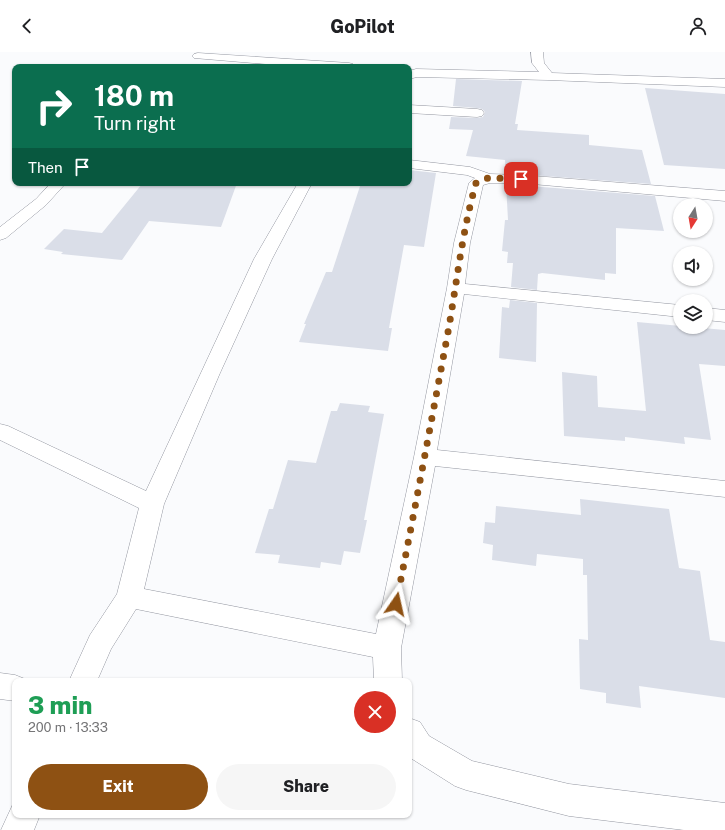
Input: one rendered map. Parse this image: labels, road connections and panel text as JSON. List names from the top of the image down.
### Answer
{
  "north": "bottom",
  "page": {
    "header": "GoPilot",
    "turn": ["180 m", "Turn right"],
    "then": "Then",
    "heading": ["3 min", "200 m · 13:33"],
    "buttons": ["Exit", "Share"]
  }
}
